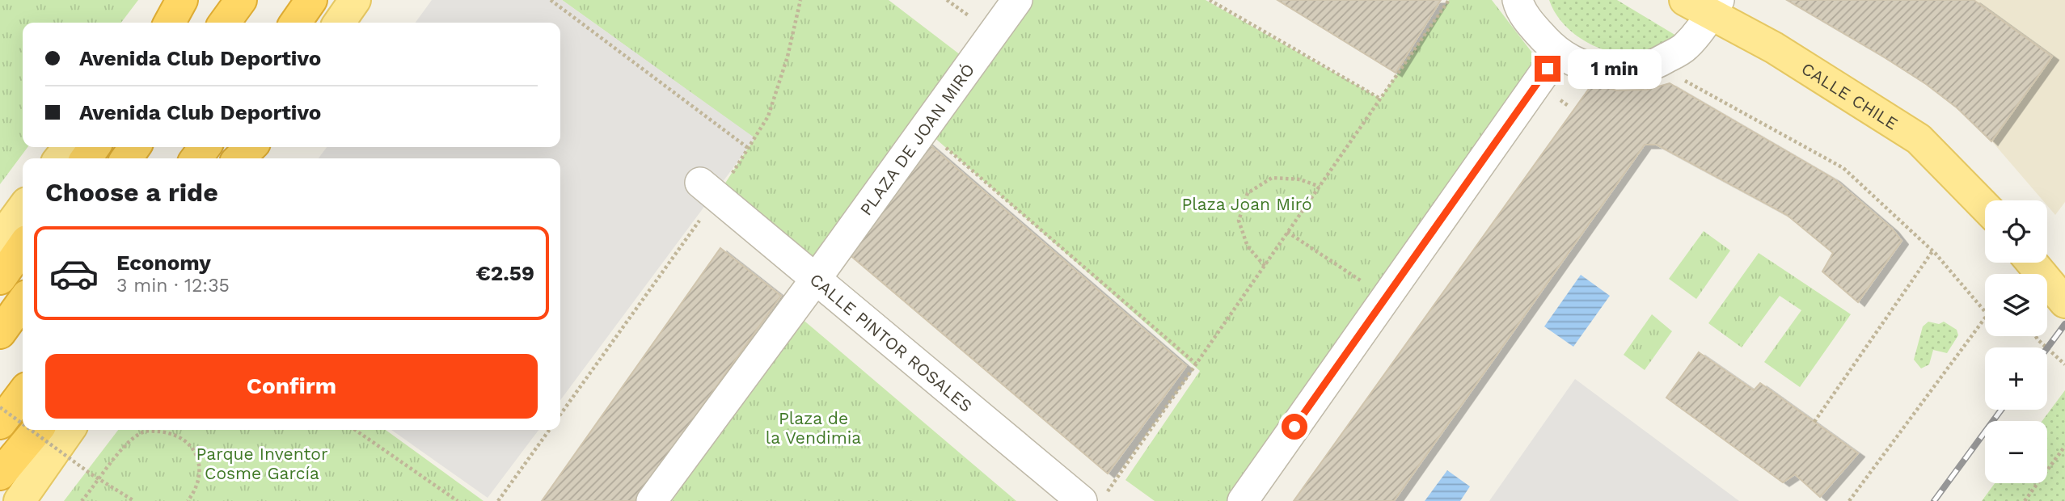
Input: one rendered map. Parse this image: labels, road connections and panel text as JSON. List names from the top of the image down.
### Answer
{
  "streets": {
    "main road": ["CALLE CHILE"],
    "street": ["PLAZA DE JOAN MIRÓ", "CALLE PINTOR ROSALES"]
  },
  "crossings": [
    ["PLAZA DE JOAN MIRÓ", "CALLE PINTOR ROSALES"]
  ],
  "parks": ["Plaza Joan Miró", "Plaza de la Vendimia", "Parque Inventor Cosme García"],
  "page": {
    "banner": ["Avenida Club Deportivo", "Avenida Club Deportivo"],
    "bubble": "1 min",
    "heading": "Choose a ride",
    "map_buttons": ["+", "−"],
    "list": [
      {
        "name": "Economy",
        "note": "3 min · 12:35",
        "value": "€2.59"
      }
    ],
    "buttons": "Confirm"
  }
}
